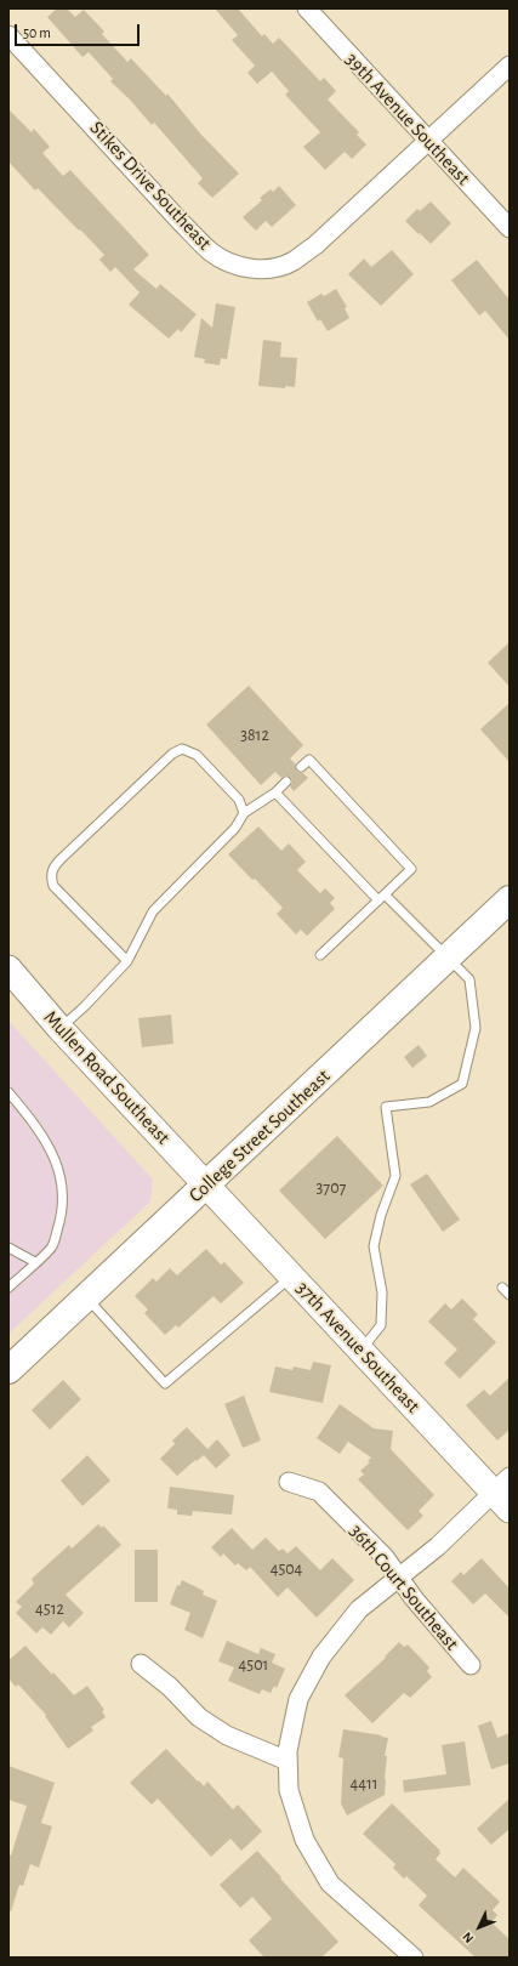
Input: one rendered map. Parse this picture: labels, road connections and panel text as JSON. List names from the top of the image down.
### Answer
{
  "streets": {
    "main road": ["College Street Southeast"],
    "street": [
      "39th Avenue Southeast",
      "Stikes Drive Southeast",
      "Mullen Road Southeast",
      "37th Avenue Southeast",
      "36th Court Southeast"
    ]
  },
  "crossings": [
    ["39th Avenue Southeast", "Stikes Drive Southeast"],
    ["Mullen Road Southeast", "College Street Southeast"],
    ["Mullen Road Southeast", "37th Avenue Southeast"],
    ["College Street Southeast", "37th Avenue Southeast"]
  ],
  "house_numbers": [
    "3812",
    "3707",
    "4504",
    "4512",
    "4501",
    "4411"
  ],
  "scale_bar": "50 m",
  "north": "bottom left"
}
